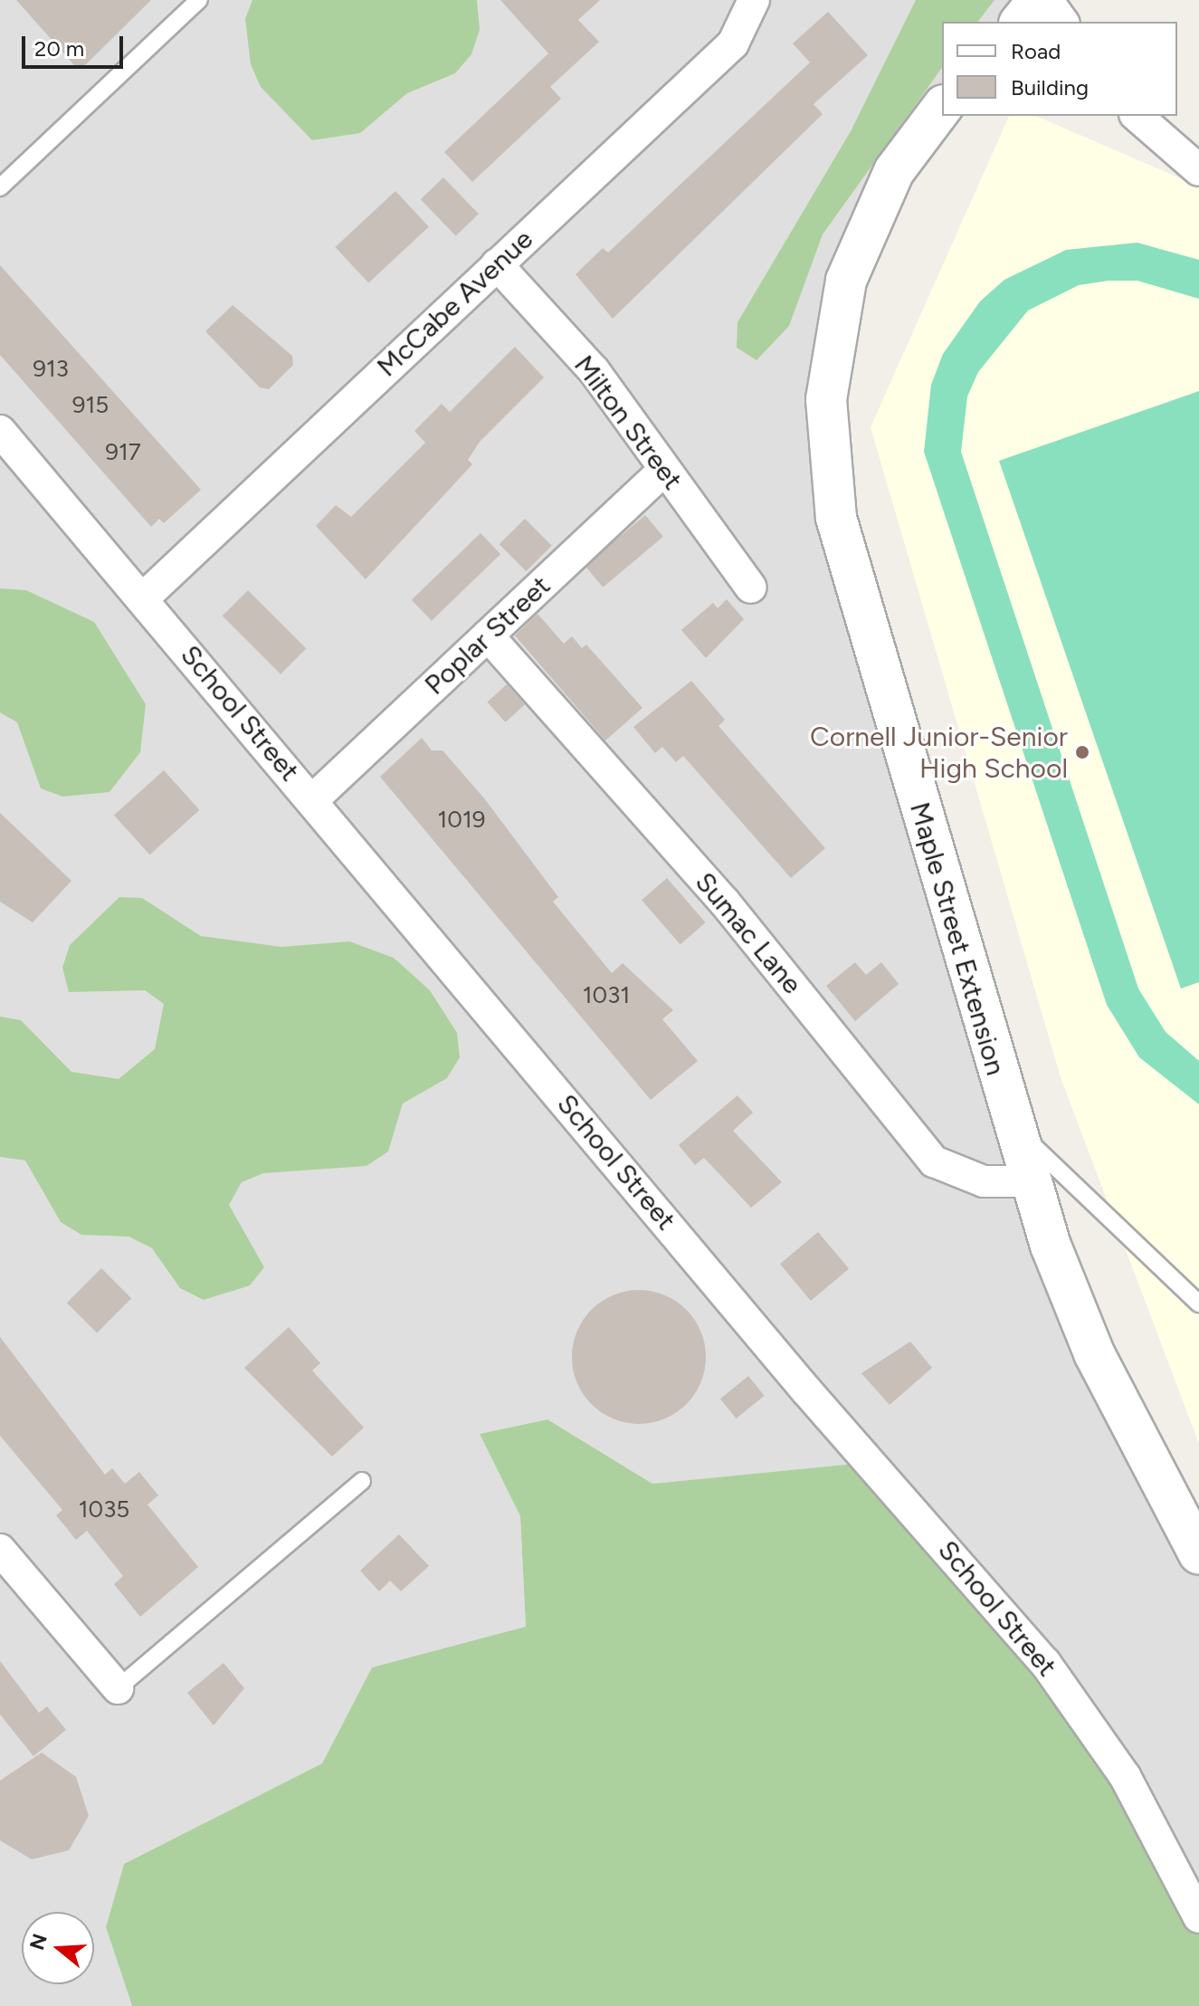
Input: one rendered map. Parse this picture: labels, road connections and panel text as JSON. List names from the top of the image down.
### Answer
{
  "streets": {
    "street": [
      "McCabe Avenue",
      "Milton Street",
      "Poplar Street",
      "School Street",
      "Sumac Lane",
      "Maple Street Extension"
    ]
  },
  "crossings": [
    ["McCabe Avenue", "Milton Street"],
    ["McCabe Avenue", "School Street"],
    ["Milton Street", "Poplar Street"],
    ["Poplar Street", "School Street"],
    ["Poplar Street", "Sumac Lane"],
    ["Sumac Lane", "Maple Street Extension"]
  ],
  "places": ["Cornell Junior-Senior High School"],
  "house_numbers": [
    "913",
    "915",
    "917",
    "1019",
    "1031",
    "1035"
  ],
  "legend": ["Road", "Building"],
  "scale_bar": "20 m",
  "north": "left"
}
